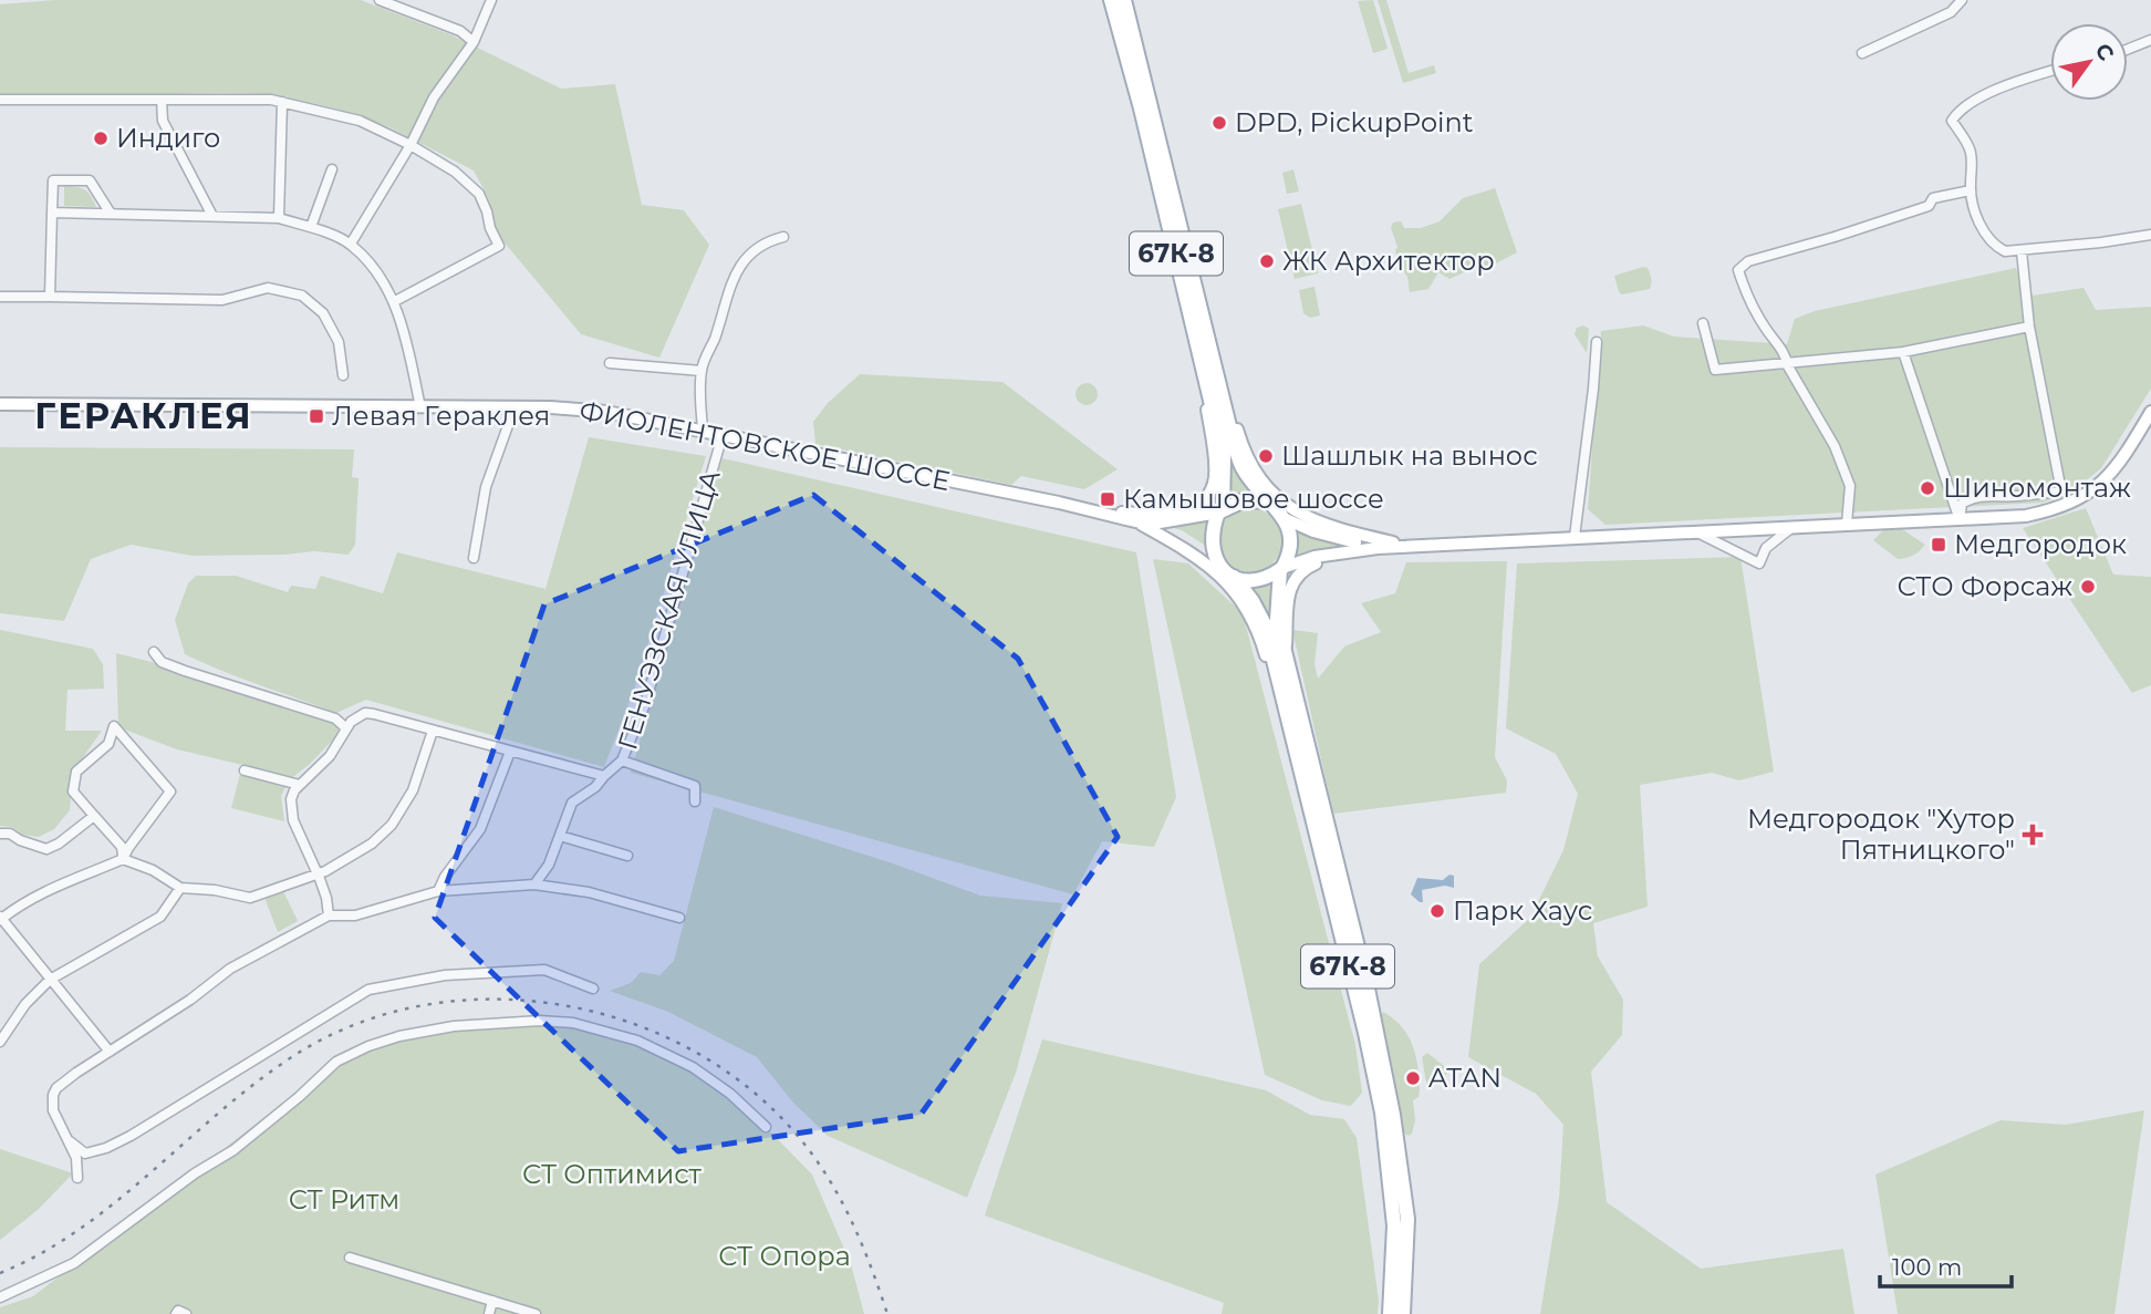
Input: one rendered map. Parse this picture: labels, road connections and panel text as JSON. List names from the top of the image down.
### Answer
{
  "streets": {
    "main road": ["67К-8", "ФИОЛЕНТОВСКОЕ ШОССЕ"],
    "street": ["ГЕНУЭЗСКАЯ УЛИЦА"]
  },
  "crossings": [
    ["67К-8", "ФИОЛЕНТОВСКОЕ ШОССЕ"],
    ["ФИОЛЕНТОВСКОЕ ШОССЕ", "ГЕНУЭЗСКАЯ УЛИЦА"]
  ],
  "districts": ["ГЕРАКЛЕЯ"],
  "parks": ["СТ Оптимист", "СТ Ритм", "СТ Опора"],
  "places": {
    "other": [
      "DPD, PickupPoint",
      "Индиго",
      "ЖК Архитектор",
      "Шашлык на вынос",
      "Шиномонтаж",
      "СТО Форсаж",
      "Парк Хаус",
      "ATAN"
    ],
    "transit": ["Левая Гераклея", "Камышовое шоссе", "Медгородок"],
    "health": ["Медгородок \"Хутор Пятницкого\""]
  },
  "scale_bar": "100 m",
  "north": "top right"
}
